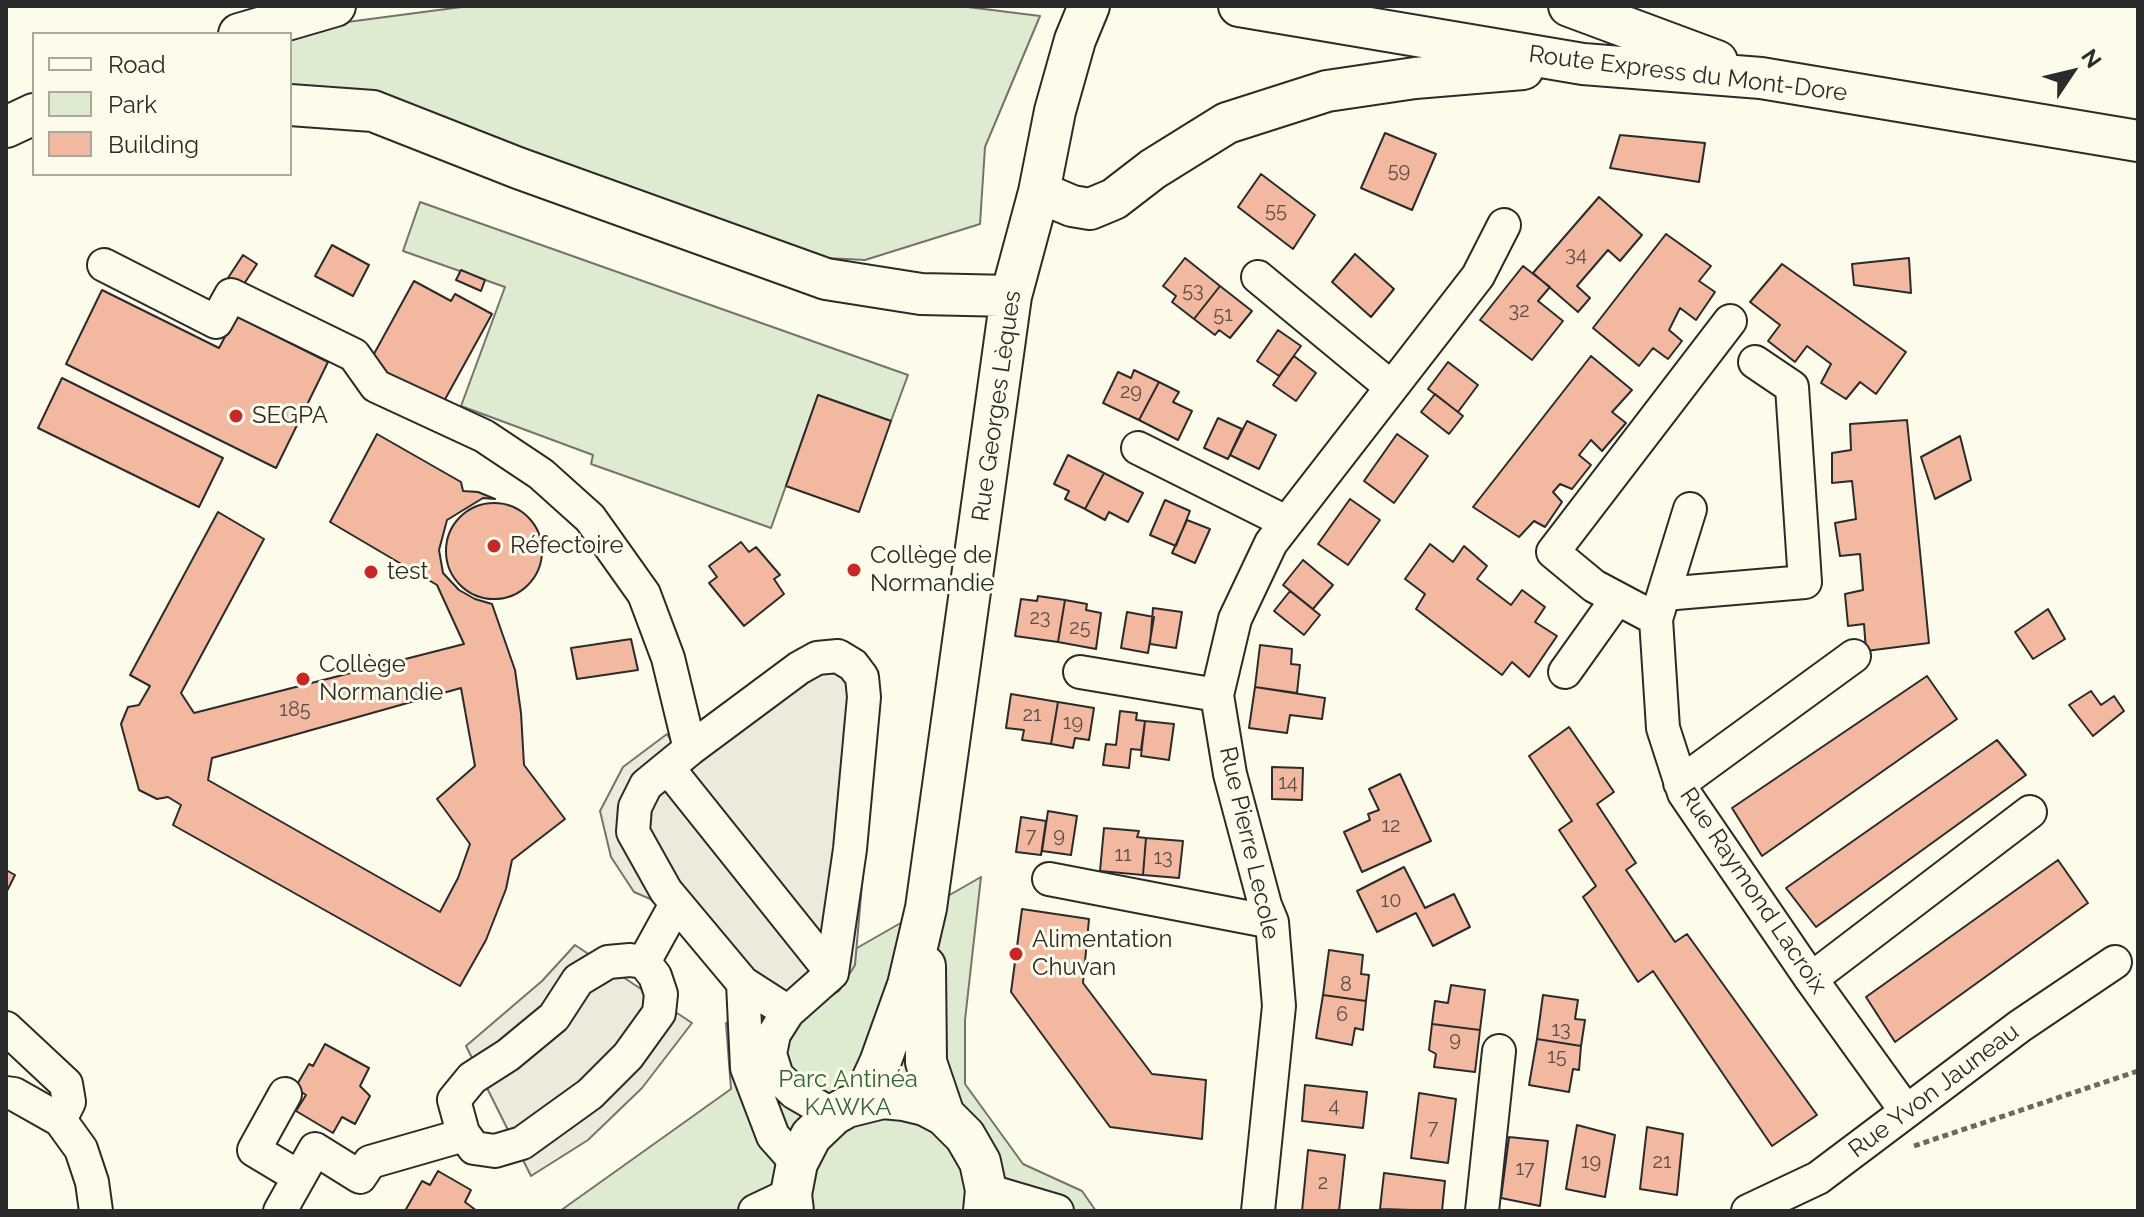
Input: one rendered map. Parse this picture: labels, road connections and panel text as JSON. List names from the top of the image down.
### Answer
{
  "streets": {
    "main road": ["Route Express du Mont-Dore", "Rue Georges Lèques"],
    "street": ["Rue Pierre Lecole", "Rue Raymond Lacroix", "Rue Yvon Jauneau"]
  },
  "crossings": [
    ["Rue Raymond Lacroix", "Rue Yvon Jauneau"]
  ],
  "parks": ["Parc Antinéa KAWKA"],
  "places": [
    "SEGPA",
    "Réfectoire",
    "Collège de Normandie",
    "test",
    "Collège Normandie",
    "Alimentation Chuvan"
  ],
  "house_numbers": [
    "59",
    "55",
    "34",
    "53",
    "32",
    "51",
    "29",
    "23",
    "25",
    "185",
    "21",
    "19",
    "14",
    "12",
    "7",
    "9",
    "11",
    "13",
    "10",
    "8",
    "6",
    "13",
    "9",
    "15",
    "4",
    "7",
    "19",
    "21",
    "17",
    "2"
  ],
  "legend": ["Road", "Park", "Building"],
  "north": "top right"
}
